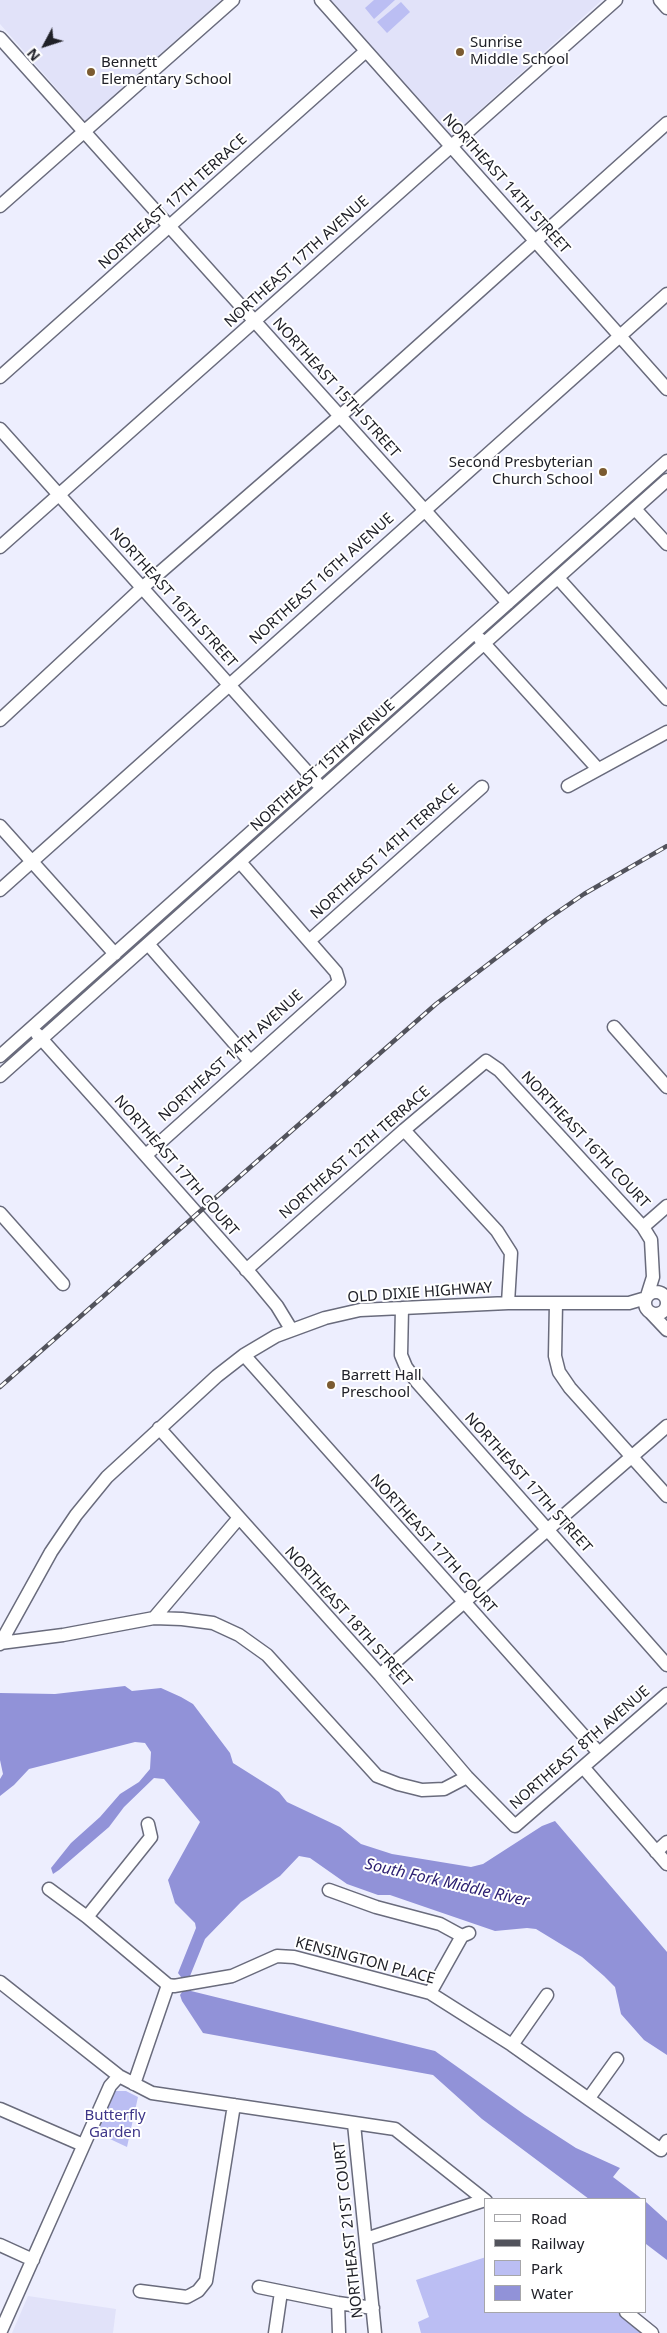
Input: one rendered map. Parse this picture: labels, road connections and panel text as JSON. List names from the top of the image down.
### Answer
{
  "streets": {
    "street": [
      "NORTHEAST 14TH STREET",
      "NORTHEAST 17TH TERRACE",
      "NORTHEAST 17TH AVENUE",
      "NORTHEAST 15TH STREET",
      "NORTHEAST 16TH AVENUE",
      "NORTHEAST 16TH STREET",
      "NORTHEAST 15TH AVENUE",
      "NORTHEAST 14TH TERRACE",
      "NORTHEAST 14TH AVENUE",
      "NORTHEAST 16TH COURT",
      "NORTHEAST 12TH TERRACE",
      "NORTHEAST 17TH COURT",
      "OLD DIXIE HIGHWAY",
      "NORTHEAST 17TH STREET",
      "NORTHEAST 18TH STREET",
      "NORTHEAST 8TH AVENUE",
      "KENSINGTON PLACE",
      "NORTHEAST 21ST COURT"
    ]
  },
  "crossings": [
    ["NORTHEAST 14TH STREET", "NORTHEAST 17TH TERRACE"],
    ["NORTHEAST 14TH STREET", "NORTHEAST 17TH AVENUE"],
    ["NORTHEAST 14TH STREET", "NORTHEAST 16TH AVENUE"],
    ["NORTHEAST 17TH TERRACE", "NORTHEAST 15TH STREET"],
    ["NORTHEAST 17TH AVENUE", "NORTHEAST 15TH STREET"],
    ["NORTHEAST 17TH AVENUE", "NORTHEAST 16TH STREET"],
    ["NORTHEAST 15TH STREET", "NORTHEAST 16TH AVENUE"],
    ["NORTHEAST 15TH STREET", "NORTHEAST 15TH AVENUE"],
    ["NORTHEAST 16TH AVENUE", "NORTHEAST 16TH STREET"],
    ["NORTHEAST 16TH STREET", "NORTHEAST 15TH AVENUE"],
    ["NORTHEAST 15TH AVENUE", "NORTHEAST 17TH COURT"],
    ["NORTHEAST 14TH TERRACE", "NORTHEAST 14TH AVENUE"],
    ["NORTHEAST 14TH AVENUE", "NORTHEAST 17TH COURT"],
    ["NORTHEAST 16TH COURT", "NORTHEAST 12TH TERRACE"],
    ["NORTHEAST 16TH COURT", "OLD DIXIE HIGHWAY"],
    ["NORTHEAST 12TH TERRACE", "NORTHEAST 17TH COURT"],
    ["NORTHEAST 17TH COURT", "OLD DIXIE HIGHWAY"],
    ["NORTHEAST 17TH COURT", "NORTHEAST 8TH AVENUE"],
    ["OLD DIXIE HIGHWAY", "NORTHEAST 17TH STREET"],
    ["OLD DIXIE HIGHWAY", "NORTHEAST 18TH STREET"],
    ["NORTHEAST 18TH STREET", "NORTHEAST 8TH AVENUE"]
  ],
  "water": ["South Fork Middle River"],
  "parks": ["Butterfly Garden"],
  "places": [
    "Sunrise Middle School",
    "Bennett Elementary School",
    "Second Presbyterian Church School",
    "Barrett Hall Preschool"
  ],
  "legend": [
    "Road",
    "Railway",
    "Park",
    "Water"
  ],
  "north": "bottom left"
}
